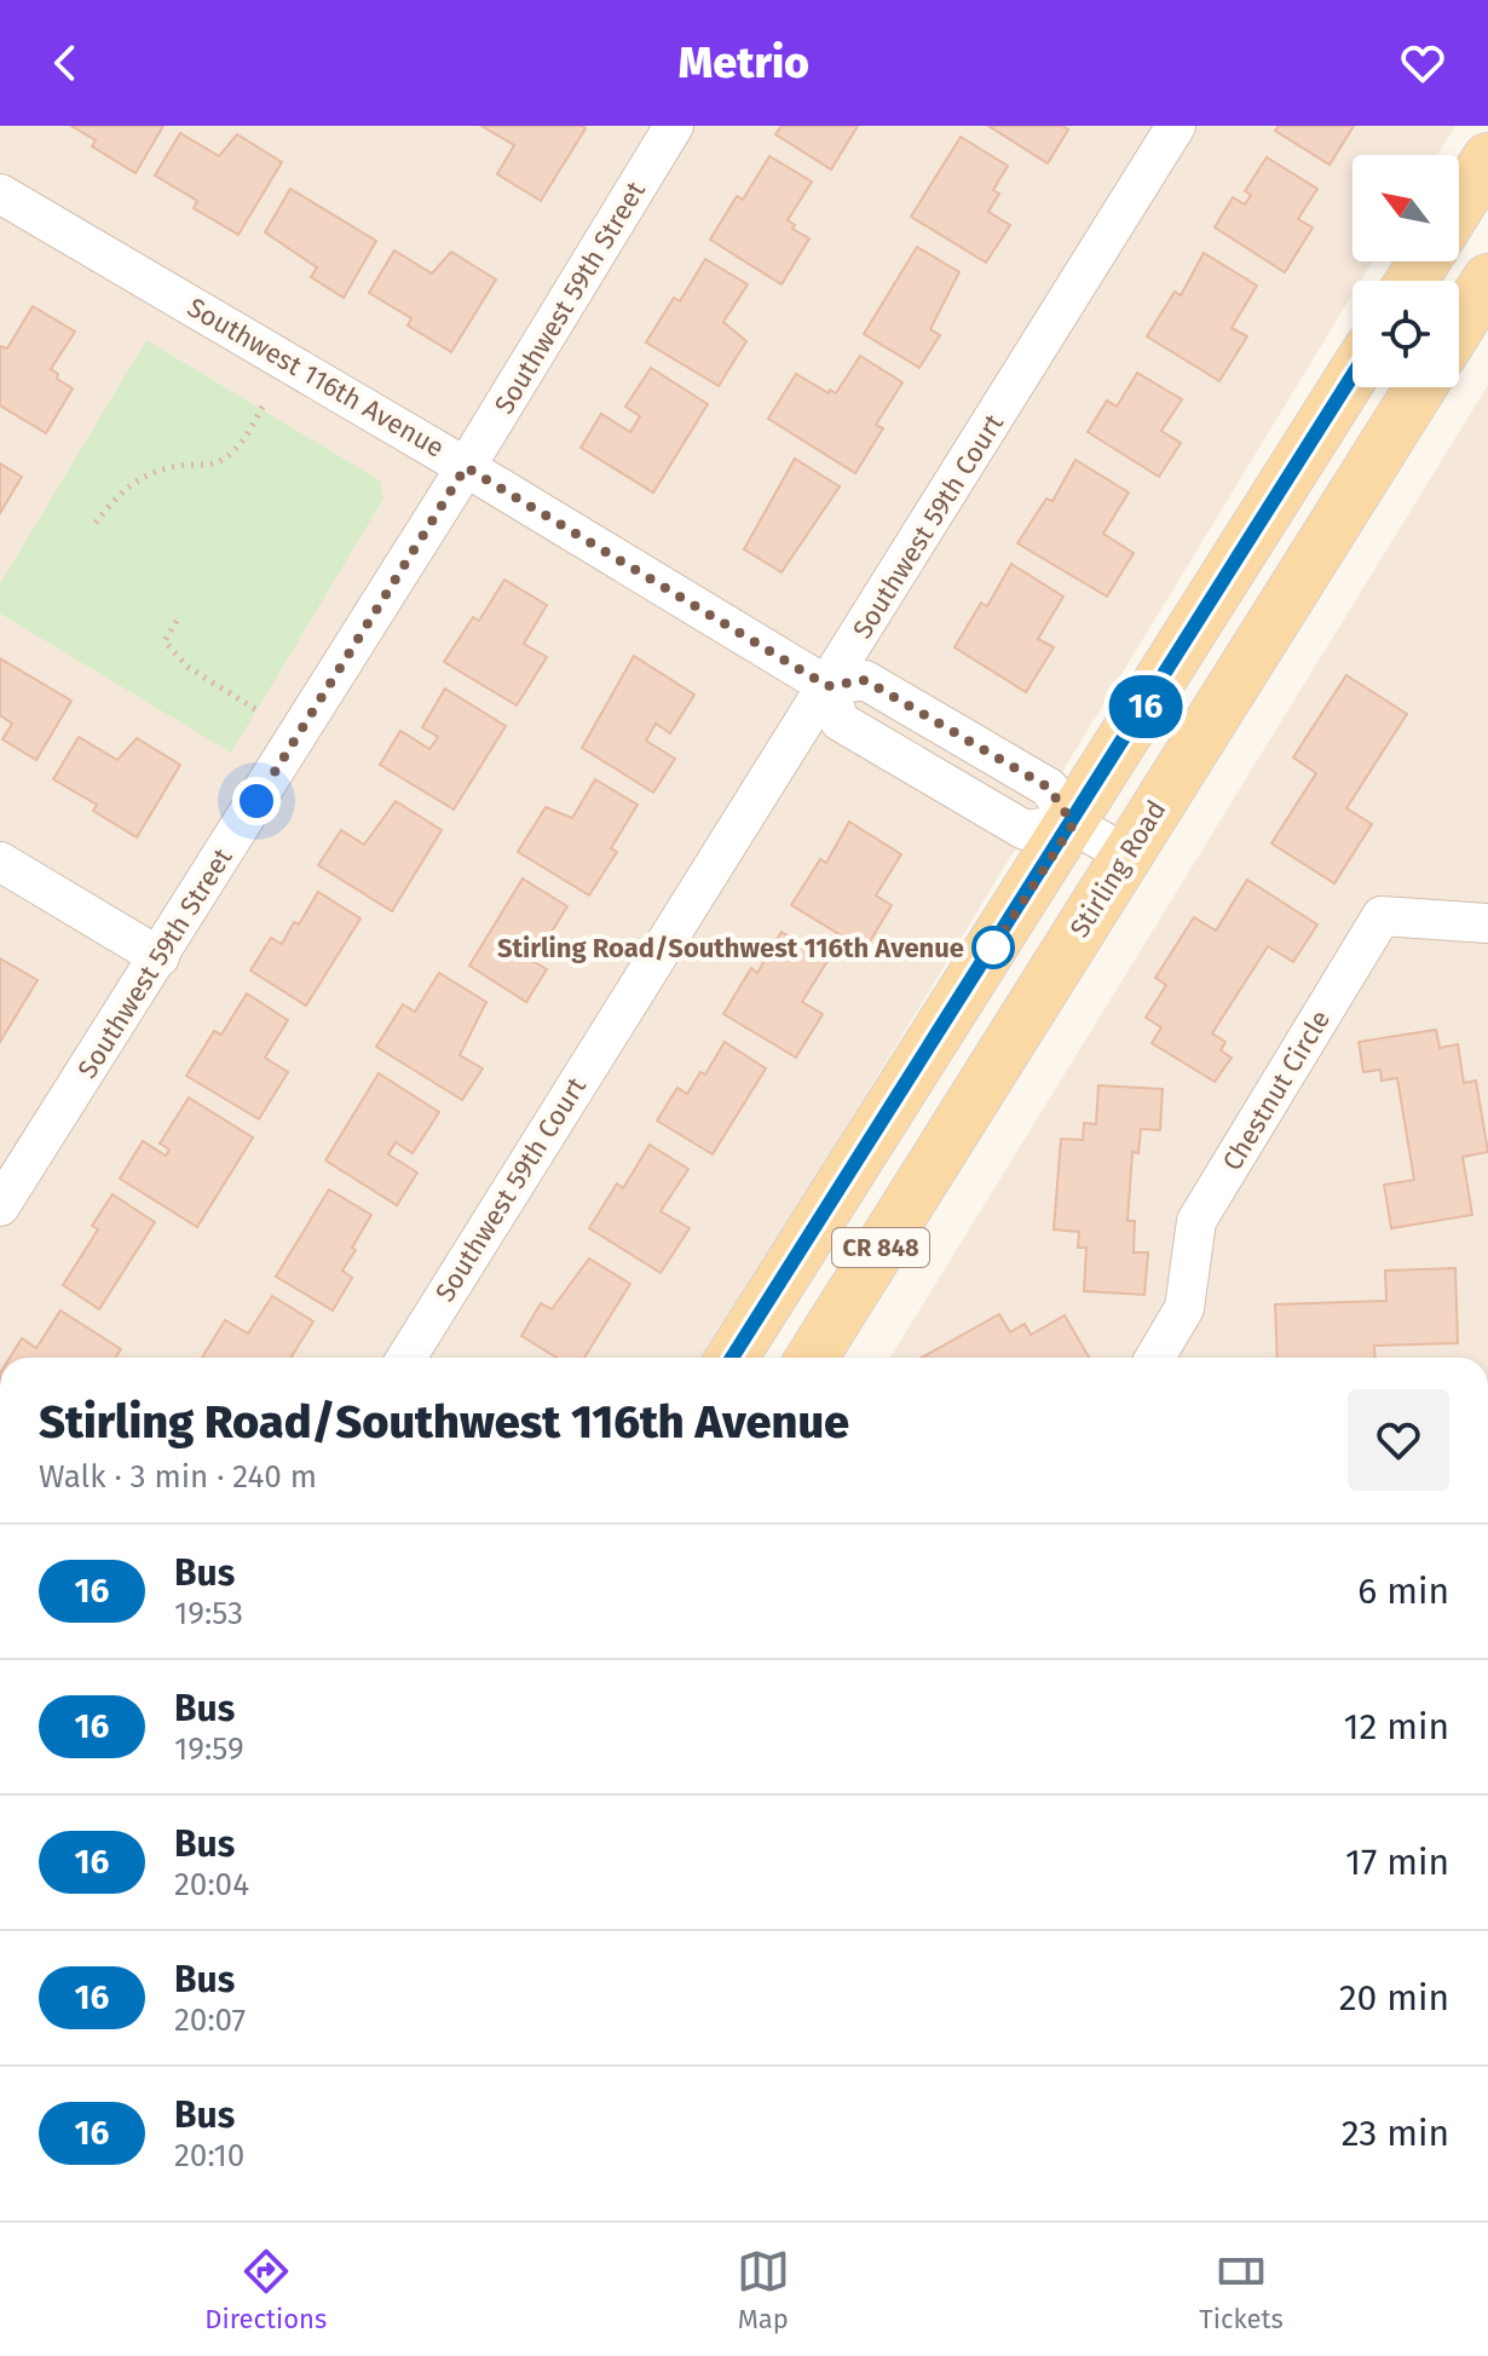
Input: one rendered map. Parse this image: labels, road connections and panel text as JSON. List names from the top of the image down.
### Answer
{
  "streets": {
    "main road": ["Stirling Road", "CR 848"],
    "street": [
      "Southwest 59th Street",
      "Southwest 116th Avenue",
      "Southwest 59th Court",
      "Chestnut Circle"
    ]
  },
  "crossings": [
    ["Southwest 59th Street", "Southwest 116th Avenue"],
    ["Southwest 116th Avenue", "Southwest 59th Court"]
  ],
  "places": ["Stirling Road/Southwest 116th Avenue"],
  "lines": ["bus line 16"],
  "north": "top left",
  "page": {
    "header": "Metrio",
    "on_map": "16",
    "heading": ["Stirling Road/Southwest 116th Avenue", "Walk · 3 min · 240 m"],
    "list": [
      {
        "mark": "16",
        "name": "Bus",
        "note": "19:53",
        "value": "6 min"
      },
      {
        "mark": "16",
        "name": "Bus",
        "note": "19:59",
        "value": "12 min"
      },
      {
        "mark": "16",
        "name": "Bus",
        "note": "20:04",
        "value": "17 min"
      },
      {
        "mark": "16",
        "name": "Bus",
        "note": "20:07",
        "value": "20 min"
      },
      {
        "mark": "16",
        "name": "Bus",
        "note": "20:10",
        "value": "23 min"
      }
    ],
    "tabs": ["Directions", "Map", "Tickets"]
  }
}
